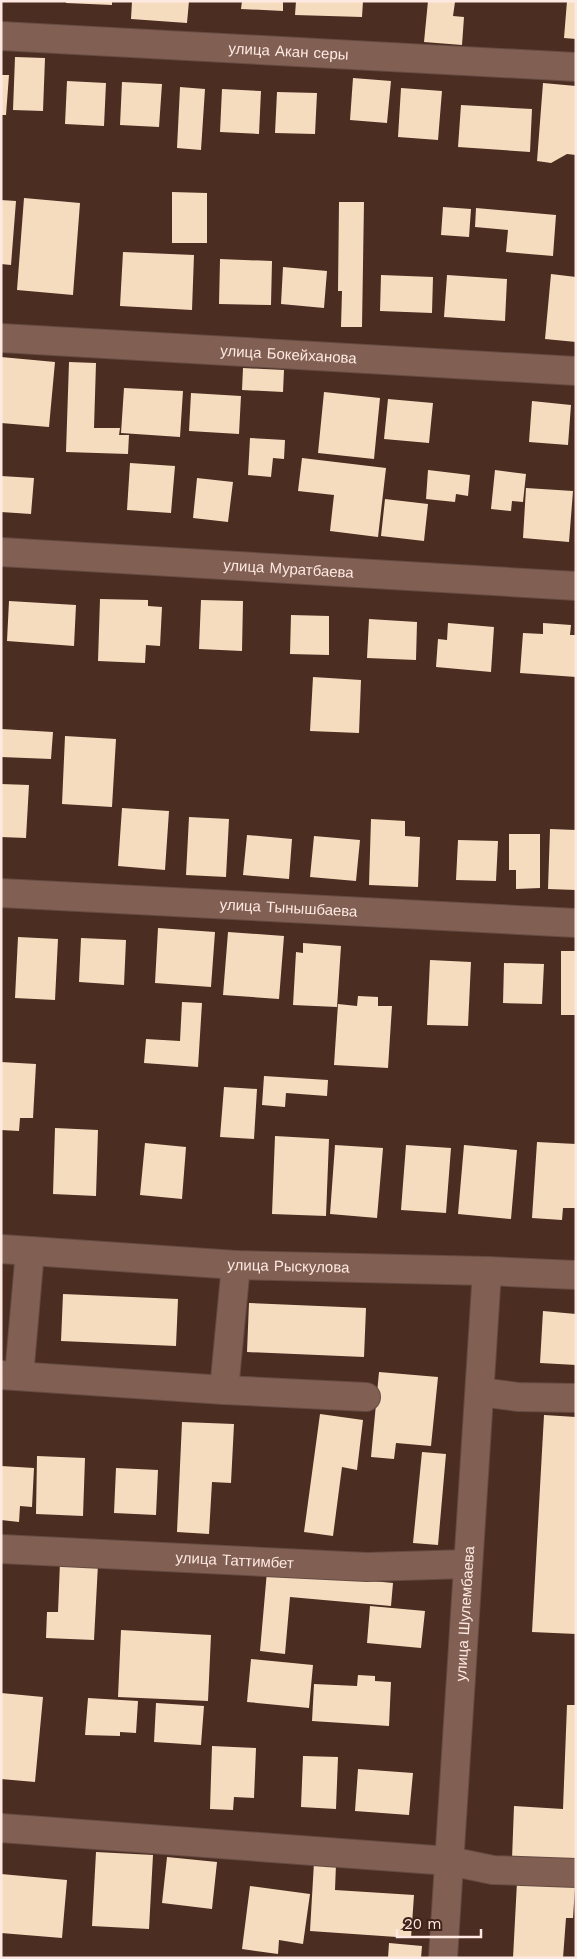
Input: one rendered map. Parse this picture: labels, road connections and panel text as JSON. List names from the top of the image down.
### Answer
{
  "streets": {
    "street": [
      "улица Акан серы",
      "улица Бокейханова",
      "улица Муратбаева",
      "улица Тынышбаева",
      "улица Рыскулова",
      "улица Таттимбет",
      "улица Шулембаева"
    ]
  },
  "crossings": [
    ["улица Рыскулова", "улица Шулембаева"],
    ["улица Таттимбет", "улица Шулембаева"]
  ],
  "scale_bar": "20 m"
}
